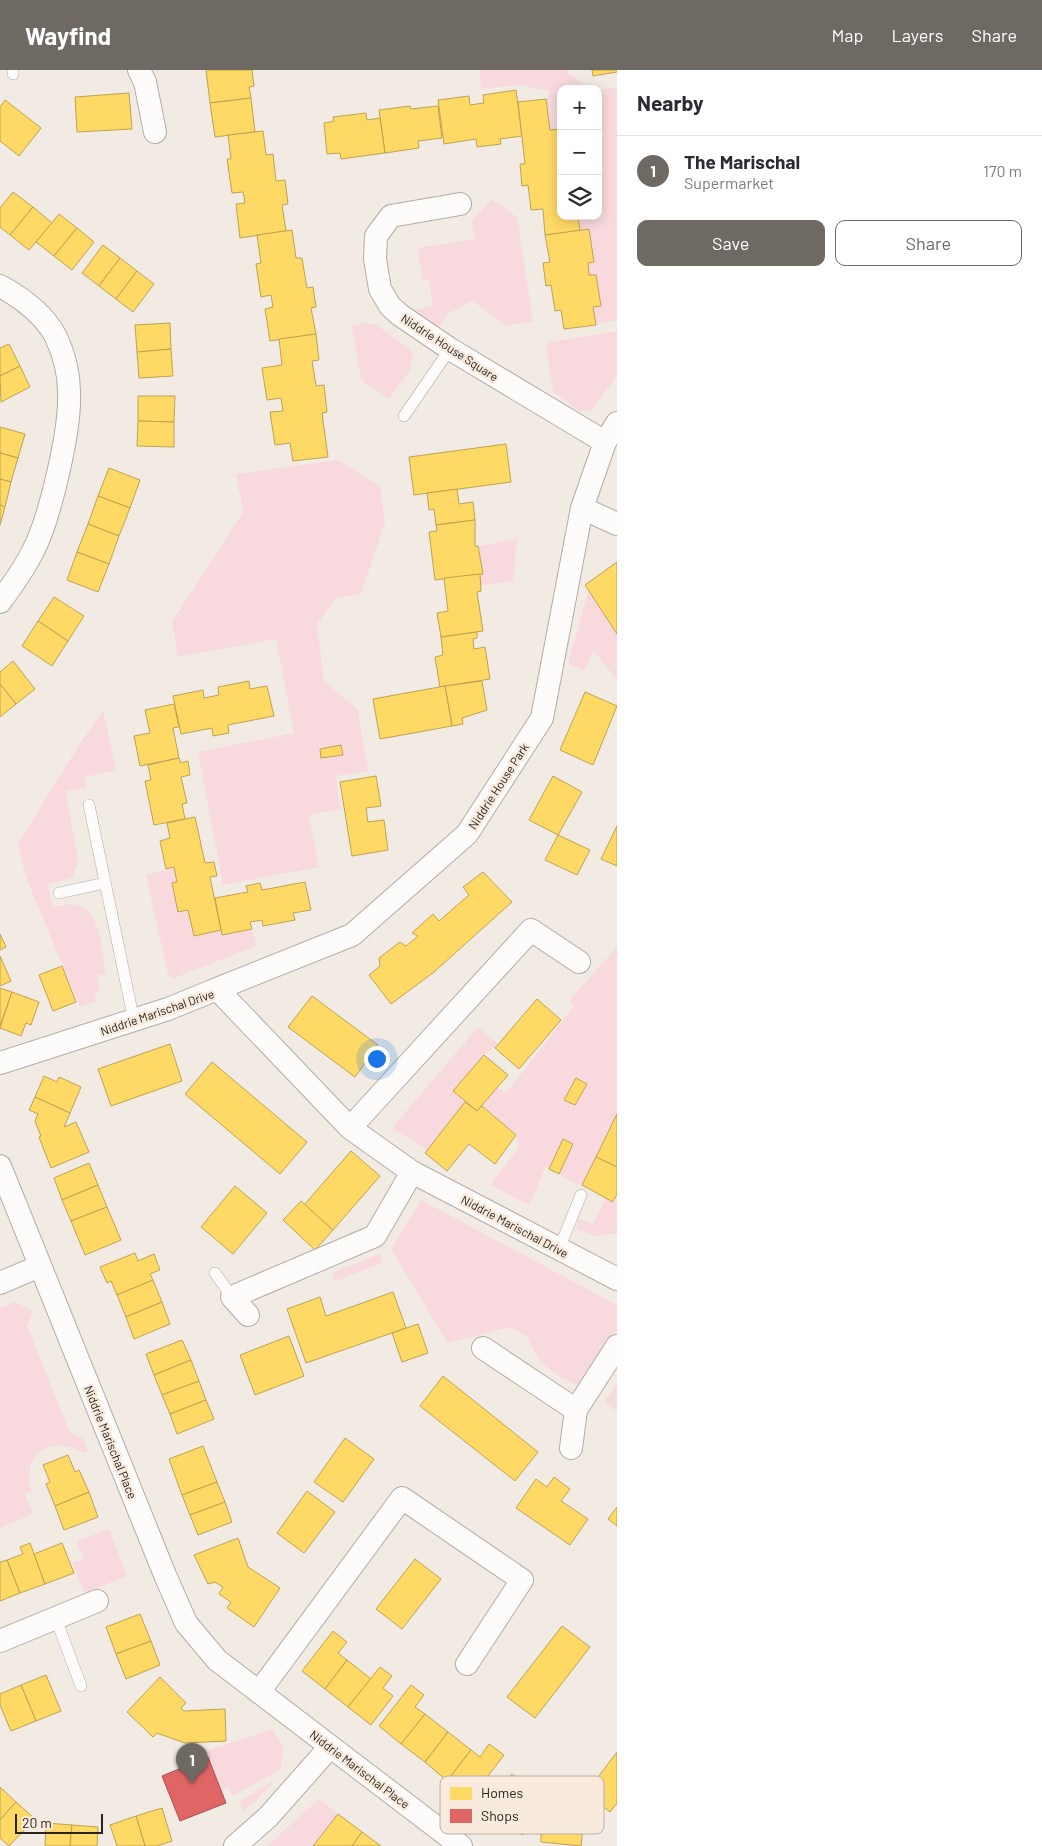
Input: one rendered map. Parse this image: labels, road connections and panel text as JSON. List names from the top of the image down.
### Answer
{
  "streets": {
    "street": [
      "Niddrie House Square",
      "Niddrie House Park",
      "Niddrie Marischal Drive",
      "Niddrie Marischal Place"
    ]
  },
  "crossings": [
    ["Niddrie House Square", "Niddrie House Park"],
    ["Niddrie House Park", "Niddrie Marischal Drive"]
  ],
  "legend": ["Homes", "Shops"],
  "scale_bar": "20 m",
  "page": {
    "header": "Wayfind",
    "nav": ["Map", "Layers", "Share"],
    "heading": "Nearby",
    "map_buttons": ["+", "−"],
    "list": [
      {
        "mark": "1",
        "name": "The Marischal",
        "note": "Supermarket",
        "value": "170 m"
      }
    ],
    "buttons": ["Save", "Share"],
    "pins": "1",
    "scale": "20 m"
  }
}
